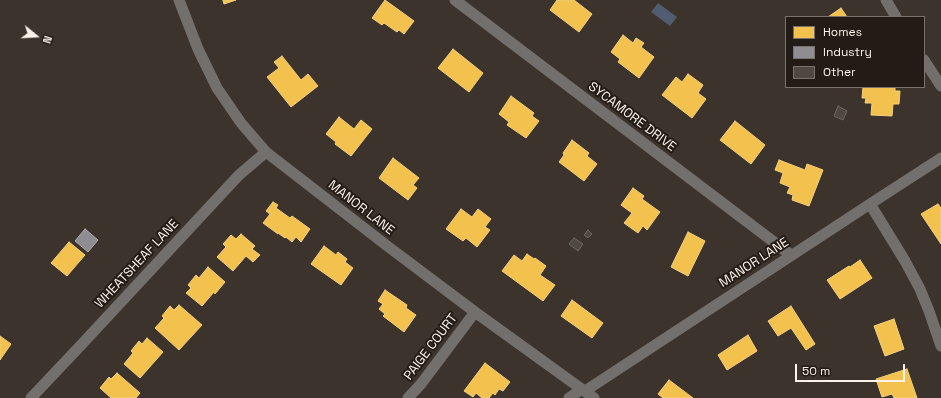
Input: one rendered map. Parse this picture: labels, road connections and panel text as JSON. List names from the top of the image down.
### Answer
{
  "streets": {
    "street": [
      "SYCAMORE DRIVE",
      "MANOR LANE",
      "WHEATSHEAF LANE",
      "PAIGE COURT"
    ]
  },
  "crossings": [
    ["SYCAMORE DRIVE", "MANOR LANE"],
    ["MANOR LANE", "WHEATSHEAF LANE"],
    ["MANOR LANE", "PAIGE COURT"]
  ],
  "legend": ["Homes", "Industry", "Other"],
  "scale_bar": "50 m",
  "north": "right"
}
